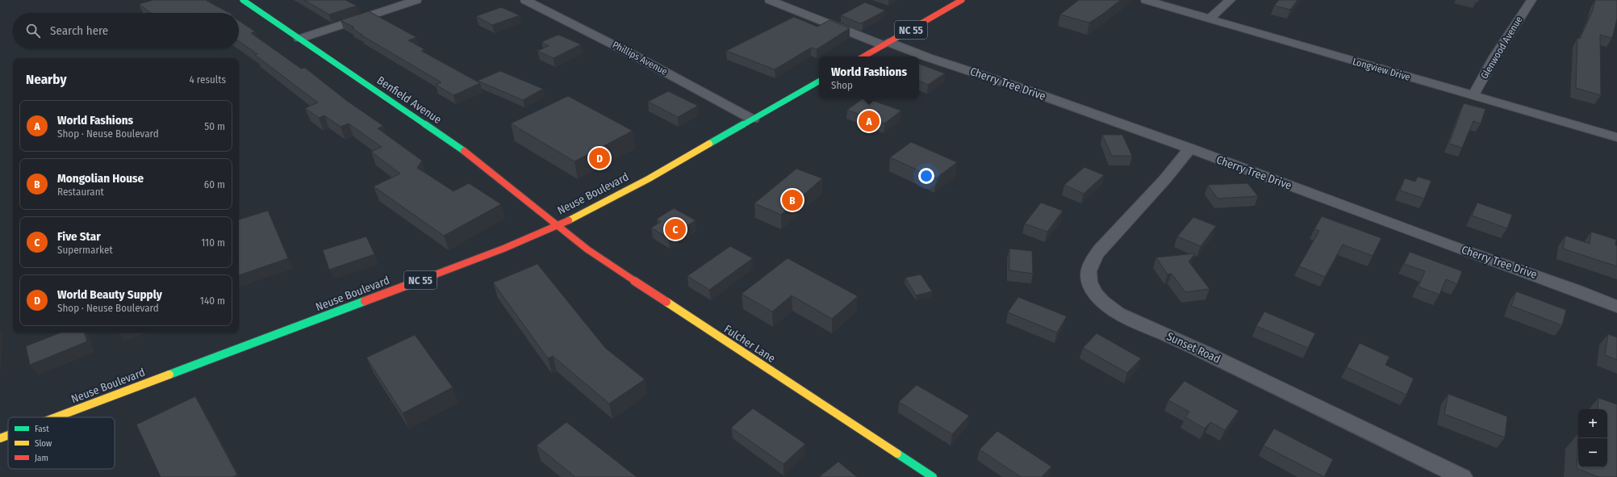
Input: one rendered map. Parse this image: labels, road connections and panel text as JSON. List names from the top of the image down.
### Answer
{
  "streets": {
    "street": [
      "NC 55",
      "Glenwood Avenue",
      "Phillips Avenue",
      "Longview Drive",
      "Cherry Tree Drive",
      "Benfield Avenue",
      "Neuse Boulevard",
      "Fulcher Lane",
      "Sunset Road"
    ]
  },
  "crossings": [
    ["NC 55", "Cherry Tree Drive"],
    ["Glenwood Avenue", "Longview Drive"],
    ["Phillips Avenue", "Neuse Boulevard"],
    ["Cherry Tree Drive", "Sunset Road"],
    ["Benfield Avenue", "Neuse Boulevard"],
    ["Benfield Avenue", "Fulcher Lane"],
    ["Neuse Boulevard", "Fulcher Lane"]
  ],
  "legend": ["Fast", "Slow", "Jam"],
  "page": {
    "search": "Search here",
    "popup": ["World Fashions", "Shop"],
    "heading": ["Nearby", "4 results"],
    "list": [
      {
        "mark": "A",
        "name": "World Fashions",
        "note": "Shop · Neuse Boulevard",
        "value": "50 m"
      },
      {
        "mark": "B",
        "name": "Mongolian House",
        "note": "Restaurant",
        "value": "60 m"
      },
      {
        "mark": "C",
        "name": "Five Star",
        "note": "Supermarket",
        "value": "110 m"
      },
      {
        "mark": "D",
        "name": "World Beauty Supply",
        "note": "Shop · Neuse Boulevard",
        "value": "140 m"
      }
    ],
    "pins": [
      "A",
      "D",
      "B",
      "C"
    ],
    "map_buttons": ["+", "−"]
  }
}
